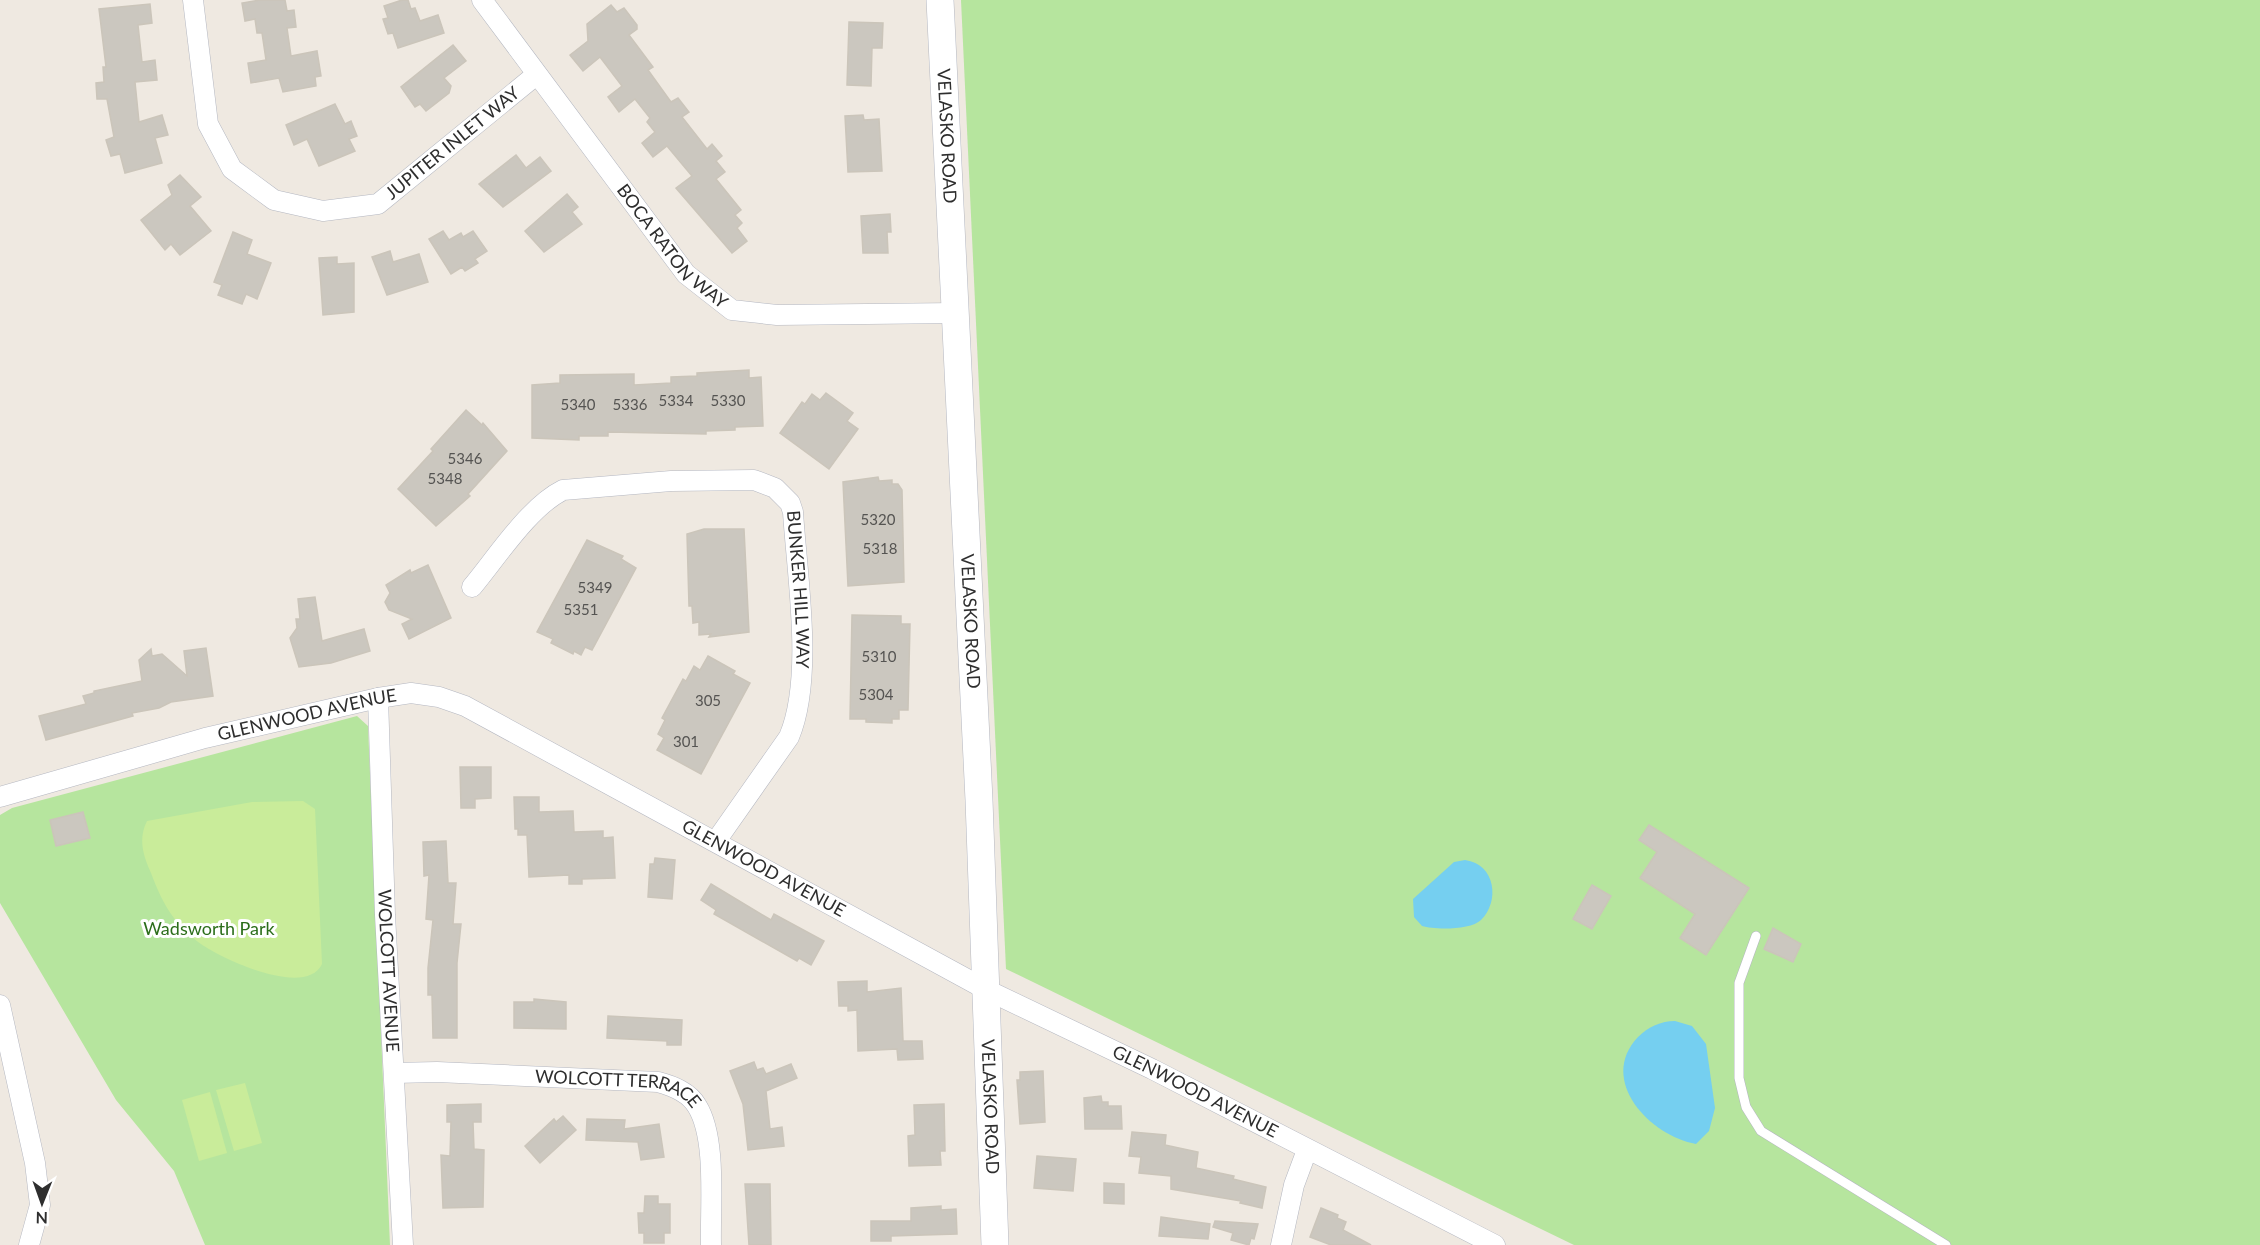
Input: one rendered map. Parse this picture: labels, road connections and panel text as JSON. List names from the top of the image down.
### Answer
{
  "streets": {
    "street": [
      "VELASKO ROAD",
      "JUPITER INLET WAY",
      "BOCA RATON WAY",
      "BUNKER HILL WAY",
      "GLENWOOD AVENUE",
      "WOLCOTT AVENUE",
      "WOLCOTT TERRACE"
    ]
  },
  "crossings": [
    ["VELASKO ROAD", "BOCA RATON WAY"],
    ["VELASKO ROAD", "GLENWOOD AVENUE"],
    ["JUPITER INLET WAY", "BOCA RATON WAY"],
    ["BUNKER HILL WAY", "GLENWOOD AVENUE"],
    ["GLENWOOD AVENUE", "WOLCOTT AVENUE"],
    ["WOLCOTT AVENUE", "WOLCOTT TERRACE"]
  ],
  "parks": ["Wadsworth Park"],
  "house_numbers": [
    "5334",
    "5330",
    "5340",
    "5336",
    "5346",
    "5348",
    "5320",
    "5318",
    "5349",
    "5351",
    "5310",
    "5304",
    "305",
    "301"
  ],
  "north": "bottom"
}
